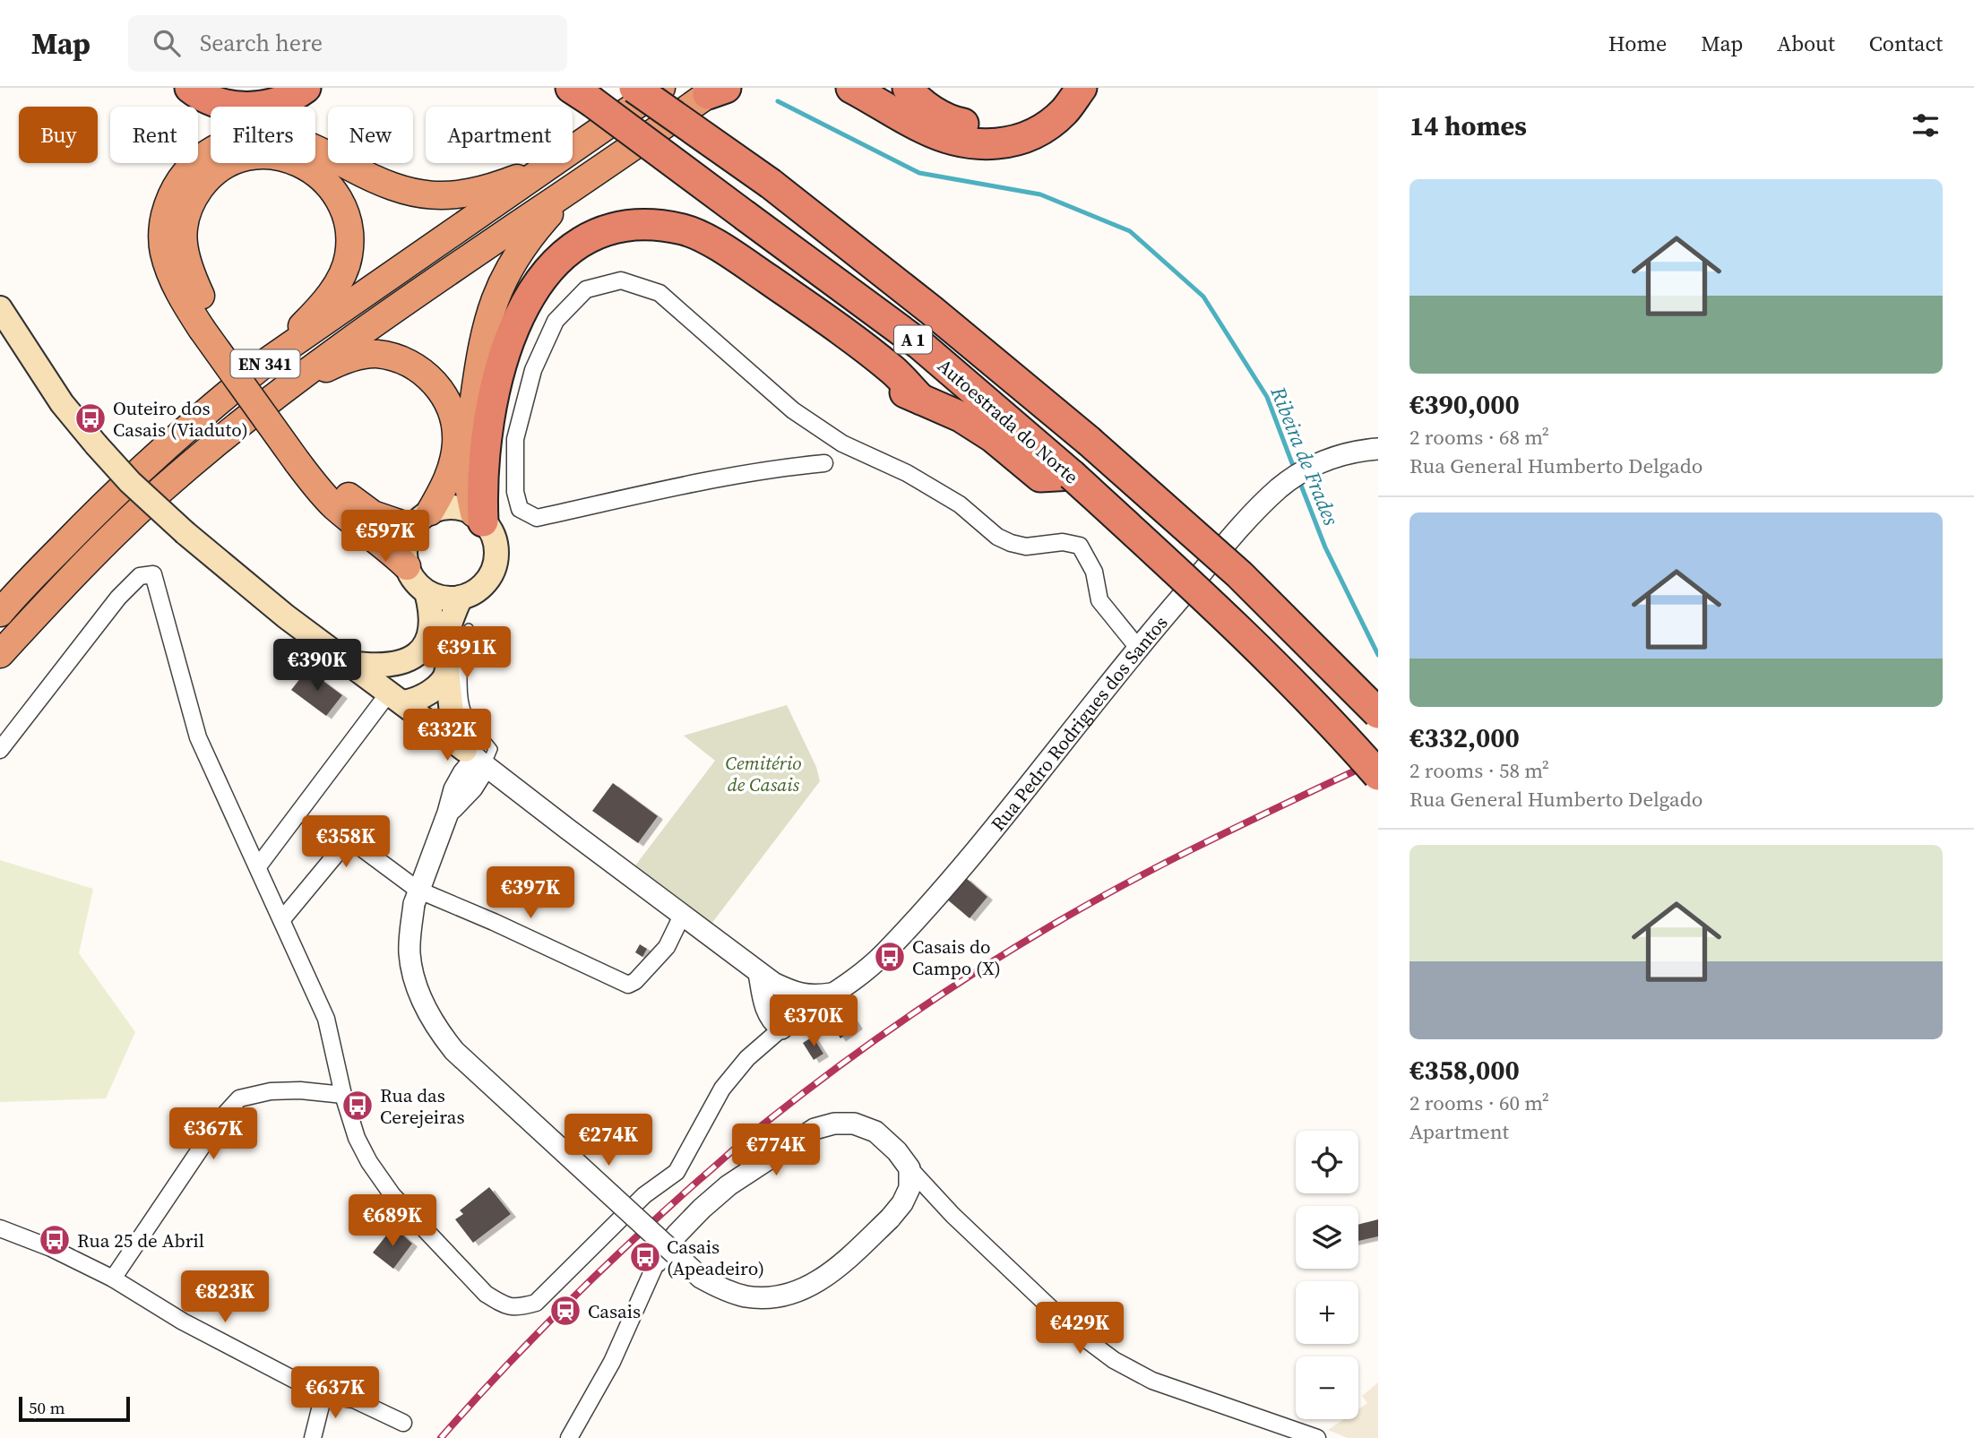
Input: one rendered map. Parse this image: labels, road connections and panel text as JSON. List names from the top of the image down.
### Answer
{
  "streets": {
    "highway": ["A 1", "EN 341", "Autoestrada do Norte"],
    "street": ["Rua Pedro Rodrigues dos Santos"]
  },
  "water": ["Ribeira de Frades"],
  "parks": ["Cemitério de Casais"],
  "places": {
    "bus stop": [
      "Outeiro dos Casais (Viaduto)",
      "Casais do Campo (X)",
      "Rua das Cerejeiras",
      "Rua 25 de Abril",
      "Casais (Apeadeiro)"
    ],
    "station": ["Casais"]
  },
  "scale_bar": "50 m",
  "page": {
    "header": "Map",
    "search": "Search here",
    "nav": [
      "Home",
      "Map",
      "About",
      "Contact"
    ],
    "heading": "14 homes",
    "chip": [
      "Buy",
      "Rent",
      "Filters",
      "New",
      "Apartment"
    ],
    "list": [
      {
        "name": "€390,000",
        "note": "2 rooms · 68 m² · Rua General Humberto Delgado"
      },
      {
        "name": "€332,000",
        "note": "2 rooms · 58 m² · Rua General Humberto Delgado"
      },
      {
        "name": "€358,000",
        "note": "2 rooms · 60 m² · Apartment"
      }
    ],
    "price": [
      "€597K",
      "€391K",
      "€390K",
      "€332K",
      "€358K",
      "€397K",
      "€370K",
      "€367K",
      "€274K",
      "€774K",
      "€689K",
      "€823K",
      "€429K",
      "€637K"
    ],
    "map_buttons": ["+", "−"],
    "scale": "50 m"
  }
}
